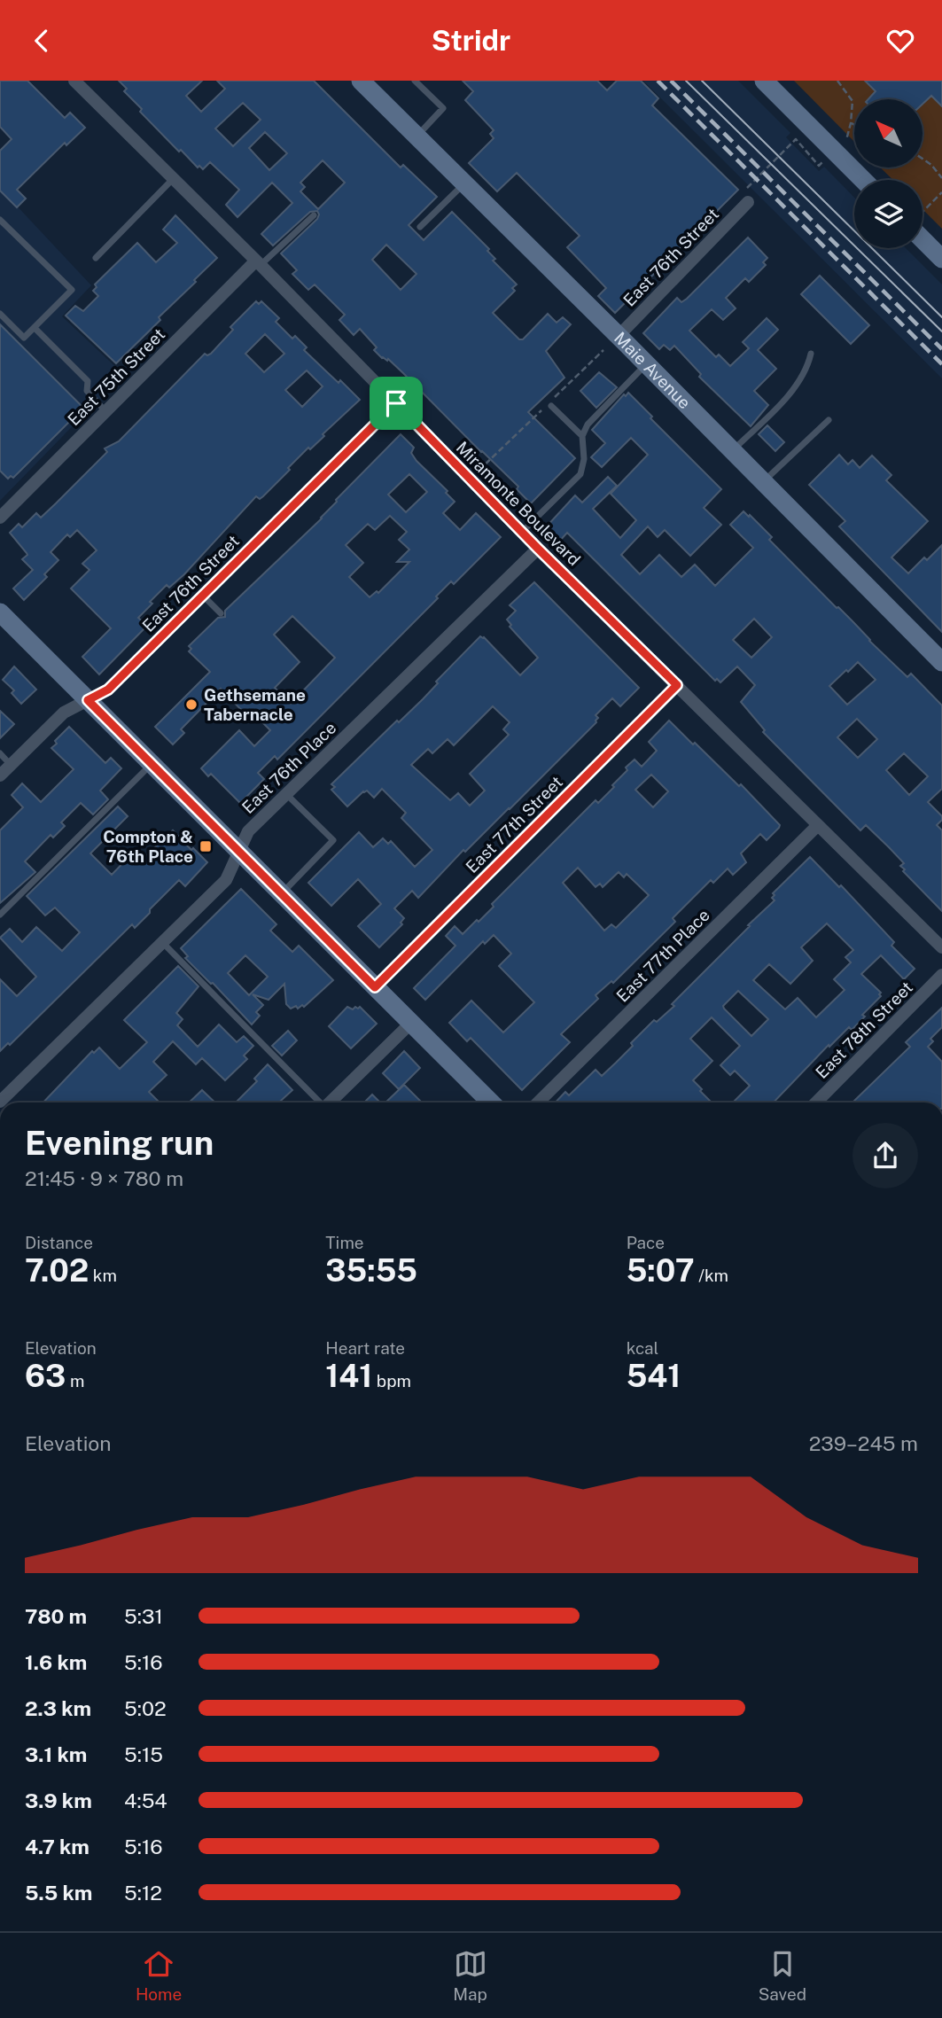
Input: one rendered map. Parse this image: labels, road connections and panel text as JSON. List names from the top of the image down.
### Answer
{
  "streets": {
    "street": [
      "East 76th Street",
      "Maie Avenue",
      "East 75th Street",
      "Miramonte Boulevard",
      "East 76th Place",
      "East 77th Street",
      "East 77th Place",
      "East 78th Street"
    ]
  },
  "crossings": [
    ["East 76th Street", "Maie Avenue"],
    ["East 76th Street", "Miramonte Boulevard"],
    ["East 75th Street", "Miramonte Boulevard"],
    ["Miramonte Boulevard", "East 76th Place"],
    ["Miramonte Boulevard", "East 77th Street"],
    ["Miramonte Boulevard", "East 77th Place"]
  ],
  "places": {
    "other": ["Gethsemane Tabernacle"],
    "transit": ["Compton & 76th Place"]
  },
  "north": "top left",
  "page": {
    "header": "Stridr",
    "heading": ["Evening run", "21:45 · 9 × 780 m"],
    "stats": [
      ["Distance", "7.02 km"],
      ["Time", "35:55"],
      ["Pace", "5:07 /km"],
      ["Elevation", "63 m"],
      ["Heart rate", "141 bpm"],
      ["kcal", "541"]
    ],
    "chart": ["Elevation", "239–245 m"],
    "list": [
      {
        "name": "780 m",
        "note": "5:31"
      },
      {
        "name": "1.6 km",
        "note": "5:16"
      },
      {
        "name": "2.3 km",
        "note": "5:02"
      },
      {
        "name": "3.1 km",
        "note": "5:15"
      },
      {
        "name": "3.9 km",
        "note": "4:54"
      },
      {
        "name": "4.7 km",
        "note": "5:16"
      },
      {
        "name": "5.5 km",
        "note": "5:12"
      }
    ],
    "tabs": ["Home", "Map", "Saved"]
  }
}
